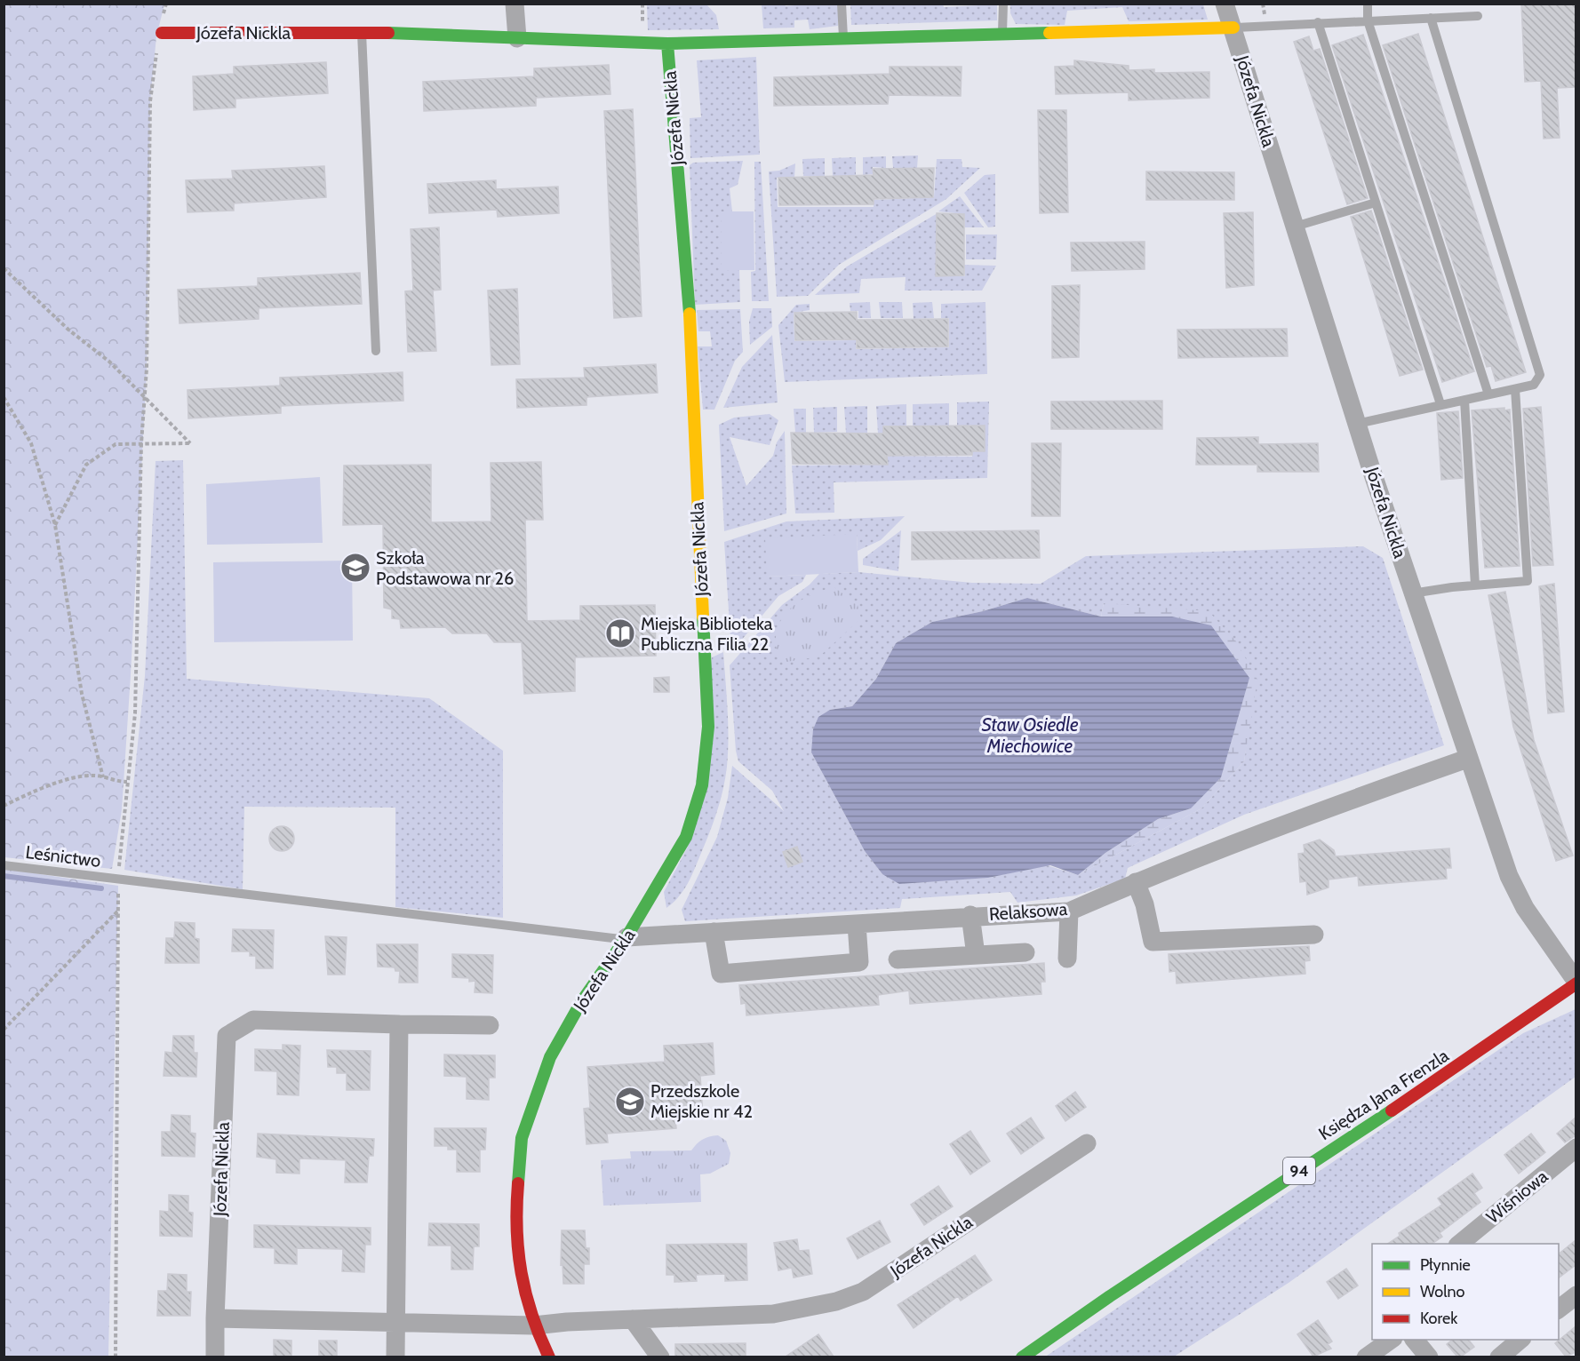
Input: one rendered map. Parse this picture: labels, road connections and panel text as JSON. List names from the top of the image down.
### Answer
{
  "streets": {
    "street": [
      "Józefa Nickla",
      "Relaksowa",
      "Księdza Jana Frenzla",
      "94",
      "Wiśniowa"
    ],
    "lane": ["Leśnictwo"]
  },
  "crossings": [
    ["Józefa Nickla", "Leśnictwo"],
    ["Józefa Nickla", "Relaksowa"],
    ["Józefa Nickla", "Księdza Jana Frenzla"],
    ["Leśnictwo", "Relaksowa"]
  ],
  "water": ["Staw Osiedle Miechowice"],
  "places": {
    "school or university": ["Szkoła Podstawowa nr 26", "Przedszkole Miejskie nr 42"],
    "library": ["Miejska Biblioteka Publiczna Filia 22"]
  },
  "legend": ["Płynnie", "Wolno", "Korek"]
}
